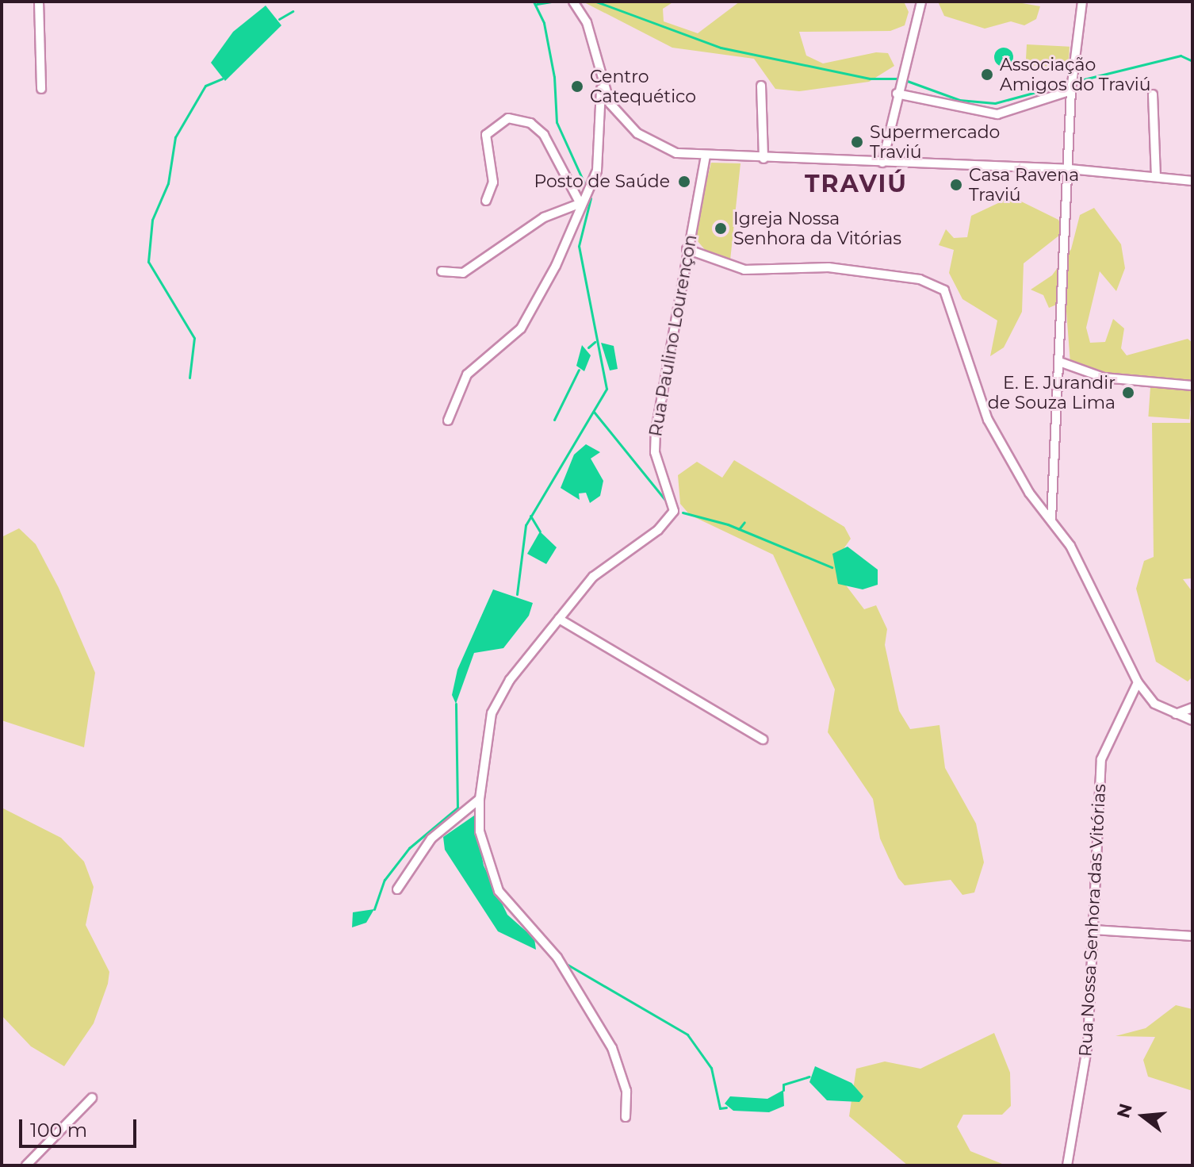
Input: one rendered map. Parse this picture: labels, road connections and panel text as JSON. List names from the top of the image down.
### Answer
{
  "streets": {
    "street": ["Rua Paulino Lourençon", "Rua Nossa Senhora das Vitórias"]
  },
  "districts": ["TRAVIÚ"],
  "places": [
    "Associação Amigos do Traviú",
    "Centro Catequético",
    "Supermercado Traviú",
    "Posto de Saúde",
    "Casa Ravena Traviú",
    "Igreja Nossa Senhora da Vitórias",
    "E. E. Jurandir de Souza Lima"
  ],
  "scale_bar": "100 m",
  "north": "left"
}
